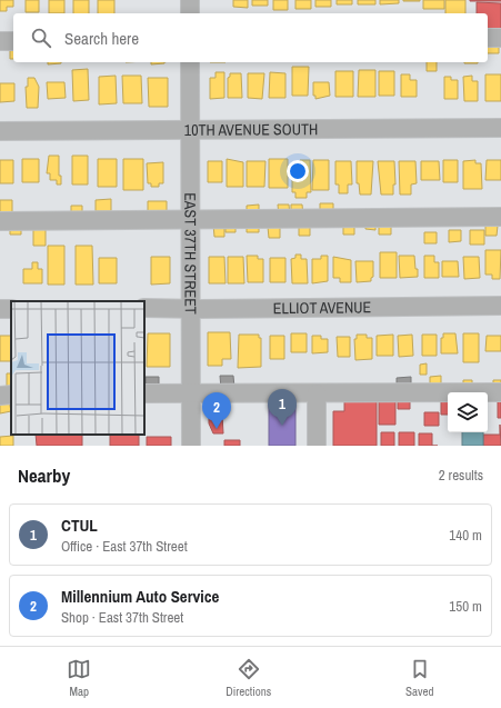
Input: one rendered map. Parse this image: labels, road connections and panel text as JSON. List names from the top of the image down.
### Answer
{
  "streets": {
    "street": ["10TH AVENUE SOUTH", "EAST 37TH STREET", "ELLIOT AVENUE"]
  },
  "crossings": [
    ["10TH AVENUE SOUTH", "EAST 37TH STREET"],
    ["EAST 37TH STREET", "ELLIOT AVENUE"]
  ],
  "page": {
    "search": "Search here",
    "pins": ["1", "2"],
    "heading": ["Nearby", "2 results"],
    "list": [
      {
        "mark": "1",
        "name": "CTUL",
        "note": "Office · East 37th Street",
        "value": "140 m"
      },
      {
        "mark": "2",
        "name": "Millennium Auto Service",
        "note": "Shop · East 37th Street",
        "value": "150 m"
      }
    ],
    "nav": ["Map", "Directions", "Saved"]
  }
}
